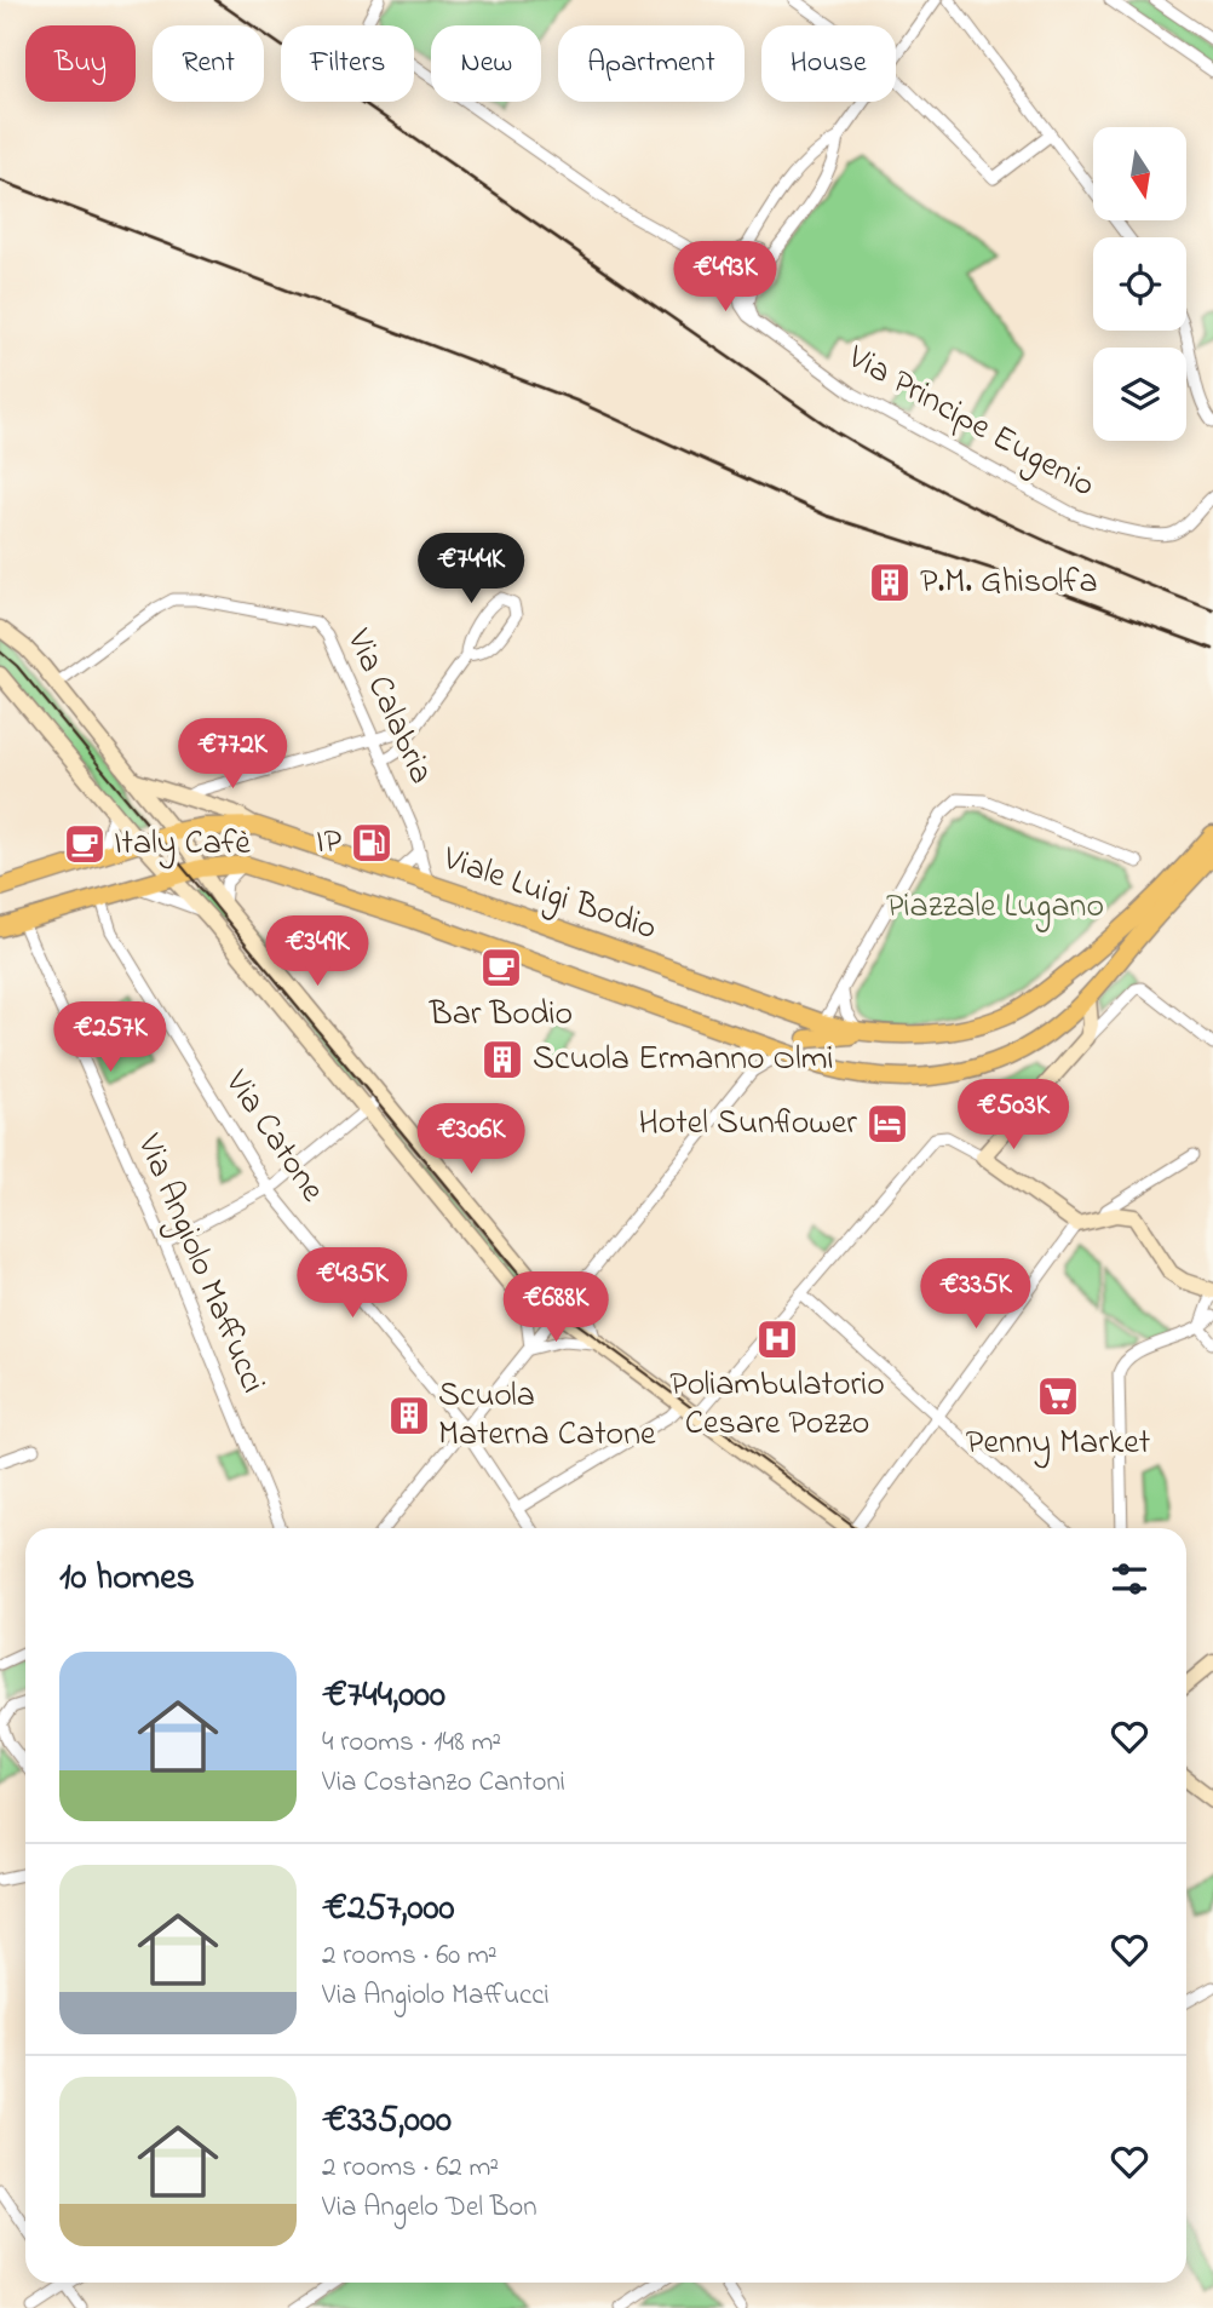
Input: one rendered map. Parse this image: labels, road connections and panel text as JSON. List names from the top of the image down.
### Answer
{
  "streets": {
    "main road": ["Viale Luigi Bodio"],
    "street": [
      "Via Principe Eugenio",
      "Via Calabria",
      "Via Catone",
      "Via Angiolo Maffucci"
    ]
  },
  "crossings": [
    ["Via Calabria", "Viale Luigi Bodio"]
  ],
  "parks": ["Piazzale Lugano"],
  "places": {
    "building": ["P.M. Ghisolfa", "Scuola Ermanno Olmi", "Scuola Materna Catone"],
    "fuel station": ["IP"],
    "cafe": ["Italy Cafè", "Bar Bodio"],
    "hotel": ["Hotel Sunflower"],
    "hospital": ["Poliambulatorio Cesare Pozzo"],
    "supermarket": ["Penny Market"]
  },
  "north": "bottom",
  "page": {
    "chip": [
      "Buy",
      "Rent",
      "Filters",
      "New",
      "Apartment",
      "House"
    ],
    "price": [
      "€493K",
      "€744K",
      "€772K",
      "€349K",
      "€257K",
      "€503K",
      "€306K",
      "€435K",
      "€335K",
      "€688K"
    ],
    "heading": "10 homes",
    "list": [
      {
        "name": "€744,000",
        "note": "4 rooms · 148 m² · Via Costanzo Cantoni"
      },
      {
        "name": "€257,000",
        "note": "2 rooms · 60 m² · Via Angiolo Maffucci"
      },
      {
        "name": "€335,000",
        "note": "2 rooms · 62 m² · Via Angelo Del Bon"
      }
    ]
  }
}
